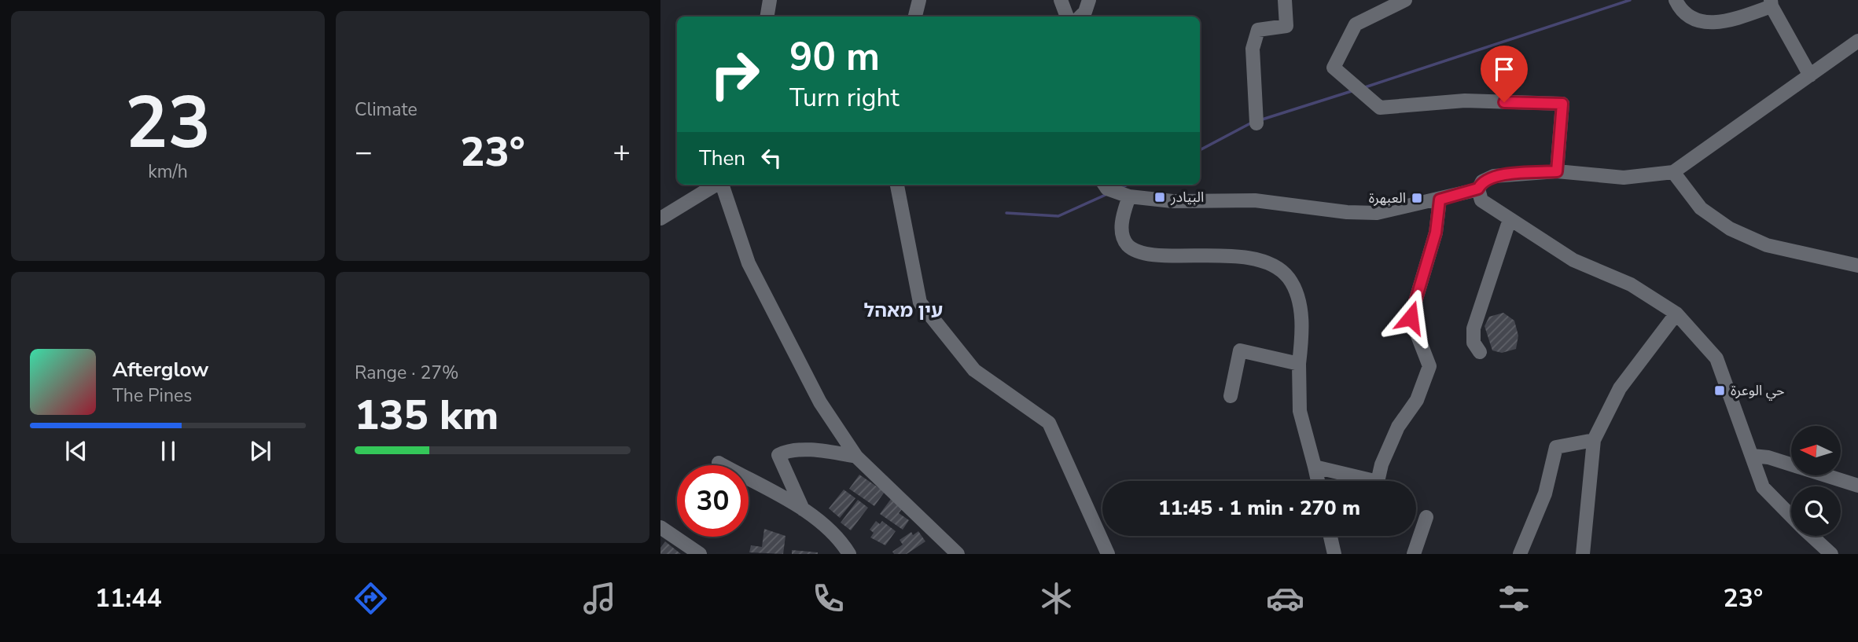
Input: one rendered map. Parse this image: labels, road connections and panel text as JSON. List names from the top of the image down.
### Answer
{
  "districts": ["עין מאהל"],
  "places": {
    "transit": ["البيادر", "العبهرة", "حي الوعرة"]
  },
  "north": "left",
  "page": {
    "tile": [
      ["23", "km/h"],
      "Climate",
      ["Range · 27%", "135 km"]
    ],
    "turn": ["90 m", "Turn right"],
    "heat": ["−", "23°", "+"],
    "then": "Then",
    "song": ["Afterglow", "The Pines"],
    "limit": "30",
    "trip": "11:45 · 1 min · 270 m",
    "tabs": ["11:44", "23°"]
  }
}
